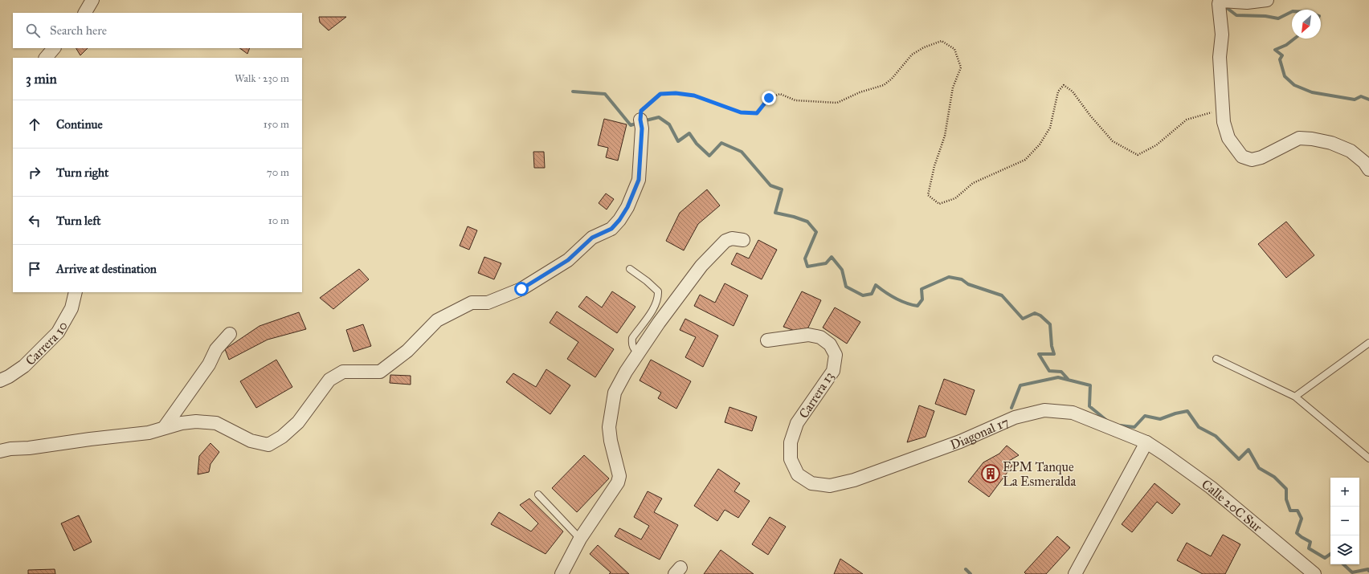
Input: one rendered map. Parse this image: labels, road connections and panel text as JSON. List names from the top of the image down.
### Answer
{
  "streets": {
    "street": [
      "Carrera 10",
      "Carrera 13",
      "Diagonal 17",
      "Calle 20C Sur"
    ]
  },
  "crossings": [
    ["Carrera 13", "Diagonal 17"],
    ["Diagonal 17", "Calle 20C Sur"]
  ],
  "places": {
    "building": ["EPM Tanque La Esmeralda"]
  },
  "north": "bottom left",
  "page": {
    "search": "Search here",
    "heading": ["3 min", "Walk · 230 m"],
    "list": [
      ["Continue", "150 m"],
      ["Turn right", "70 m"],
      ["Turn left", "10 m"],
      "Arrive at destination"
    ],
    "map_buttons": ["+", "−"]
  }
}
